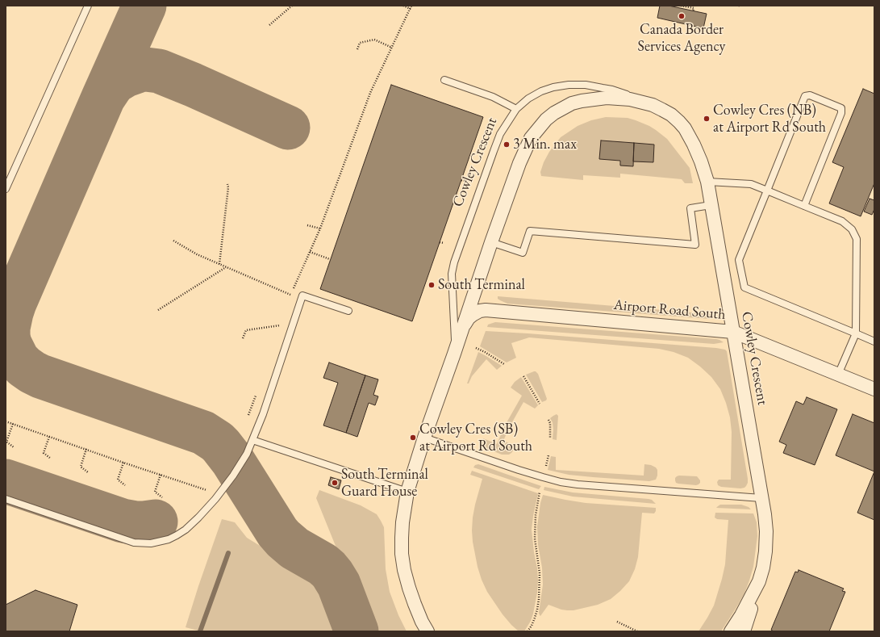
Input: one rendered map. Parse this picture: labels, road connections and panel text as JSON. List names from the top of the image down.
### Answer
{
  "streets": {
    "street": ["Cowley Crescent", "Airport Road South"]
  },
  "crossings": [
    ["Cowley Crescent", "Airport Road South"]
  ],
  "places": [
    "Canada Border Services Agency",
    "Cowley Cres (NB) at Airport Rd South",
    "3 Min. max",
    "South Terminal",
    "Cowley Cres (SB) at Airport Rd South",
    "South Terminal Guard House"
  ]
}
